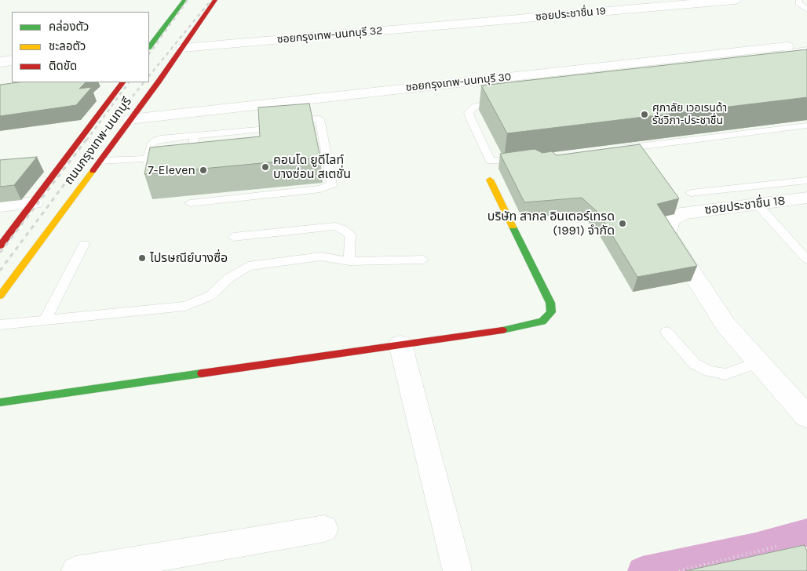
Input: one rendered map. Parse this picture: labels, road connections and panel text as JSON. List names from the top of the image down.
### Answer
{
  "streets": {
    "main road": ["ถนนกรุงเทพ-นนทบุรี"],
    "street": [
      "ซอยประชาชื่น 19",
      "ซอยกรุงเทพ-นนทบุรี 32",
      "ซอยกรุงเทพ-นนทบุรี 30",
      "ซอยประชาชื่น 18"
    ]
  },
  "crossings": [
    ["ซอยประชาชื่น 19", "ซอยกรุงเทพ-นนทบุรี 32"],
    ["ซอยกรุงเทพ-นนทบุรี 32", "ถนนกรุงเทพ-นนทบุรี"],
    ["ซอยกรุงเทพ-นนทบุรี 30", "ถนนกรุงเทพ-นนทบุรี"]
  ],
  "places": [
    "ศุภาลัย เวอเรนด้า รัชวิภา-ประชาชื่น",
    "คอนโด ยูดีไลท์ บางซ่อน สเตชั่น",
    "7-Eleven",
    "บริษัท สากล อินเตอร์เทรด (1991) จำกัด",
    "ไปรษณีย์บางซื่อ"
  ],
  "legend": ["คล่องตัว", "ชะลอตัว", "ติดขัด"]
}
